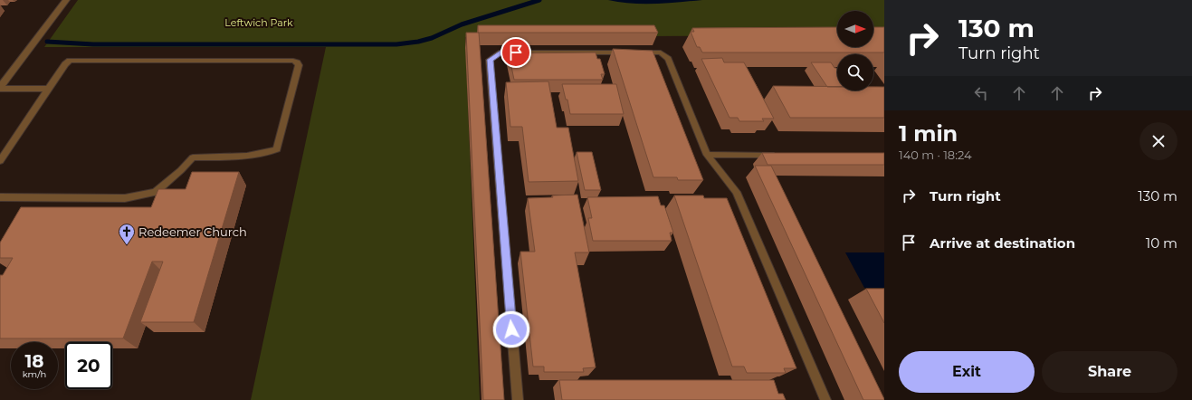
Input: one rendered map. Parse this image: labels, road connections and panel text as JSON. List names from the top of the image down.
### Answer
{
  "parks": ["Leftwich Park"],
  "places": {
    "church": ["Redeemer Church"]
  },
  "north": "right",
  "page": {
    "turn": ["130 m", "Turn right"],
    "heading": ["1 min", "140 m · 18:24"],
    "list": [
      {
        "name": "Turn right",
        "value": "130 m"
      },
      {
        "name": "Arrive at destination",
        "value": "10 m"
      }
    ],
    "speed": "18 km/h",
    "limit": "20",
    "buttons": ["Exit", "Share"]
  }
}
